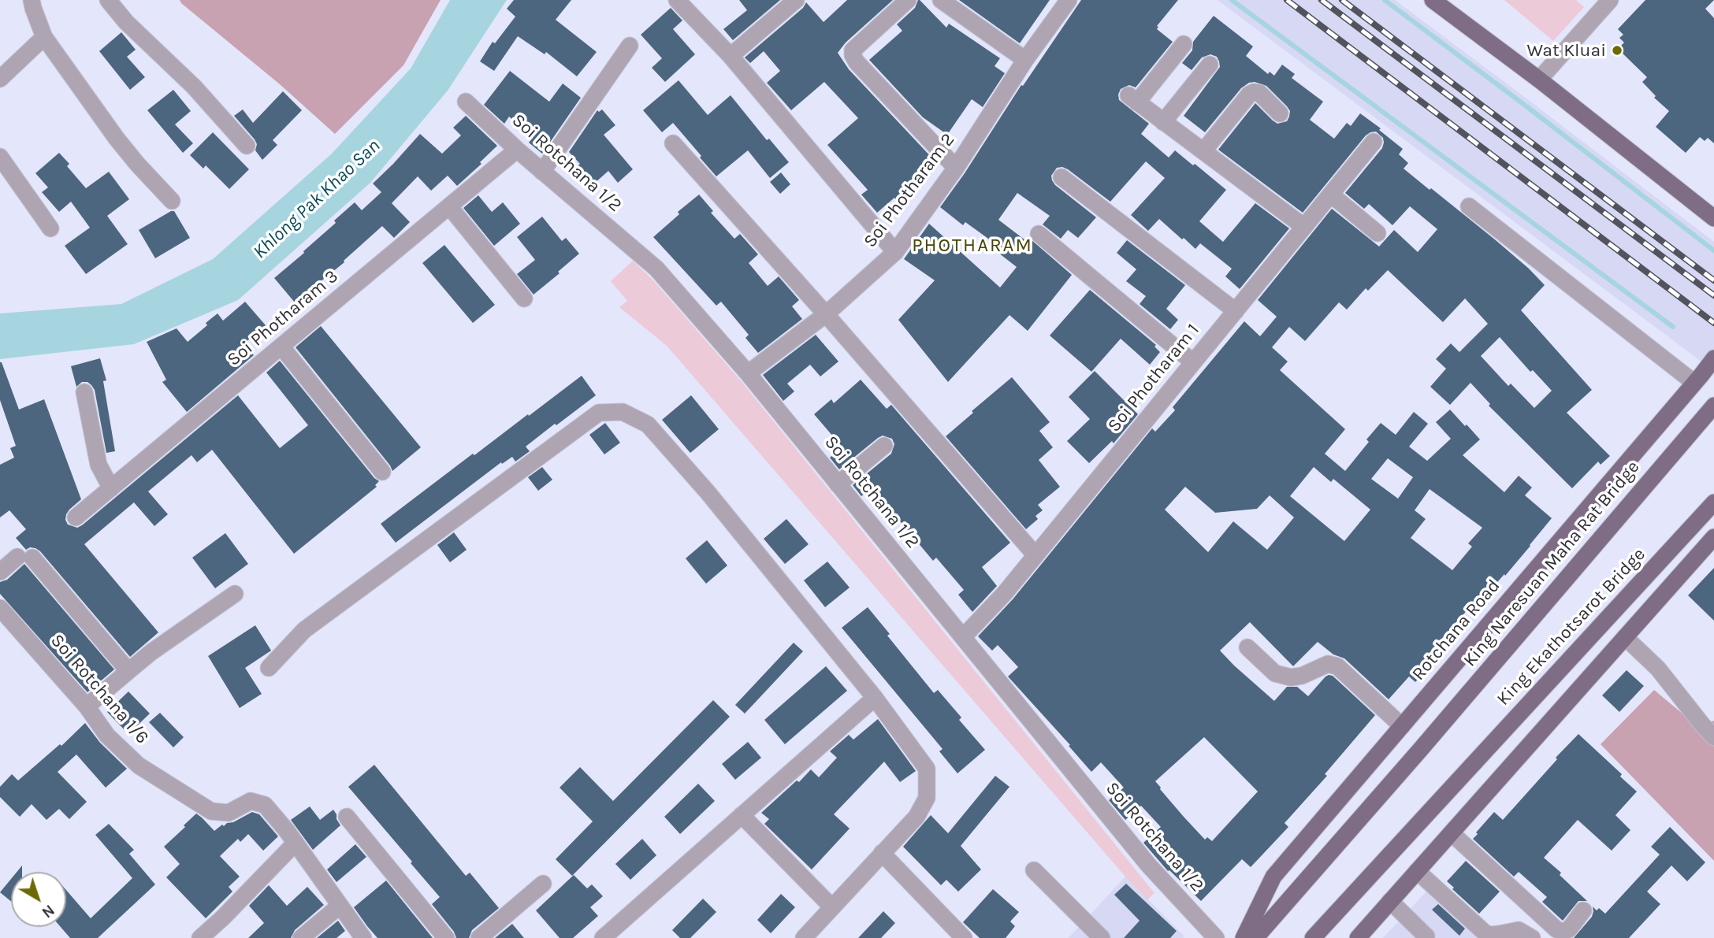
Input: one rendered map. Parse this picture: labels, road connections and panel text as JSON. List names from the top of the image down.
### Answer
{
  "streets": {
    "main road": ["King Naresuan Maha Rat Bridge", "King Ekathotsarot Bridge", "Rotchana Road"],
    "street": [
      "Soi Rotchana 1/2",
      "Soi Photharam 2",
      "Soi Photharam 3",
      "Soi Photharam 1",
      "Soi Rotchana 1/6"
    ]
  },
  "crossings": [
    ["Soi Rotchana 1/2", "Soi Photharam 2"],
    ["Soi Rotchana 1/2", "Soi Photharam 3"],
    ["Soi Rotchana 1/2", "Soi Photharam 1"]
  ],
  "districts": ["PHOTHARAM"],
  "water": ["Khlong Pak Khao San"],
  "places": ["Wat Kluai"],
  "north": "bottom right"
}
